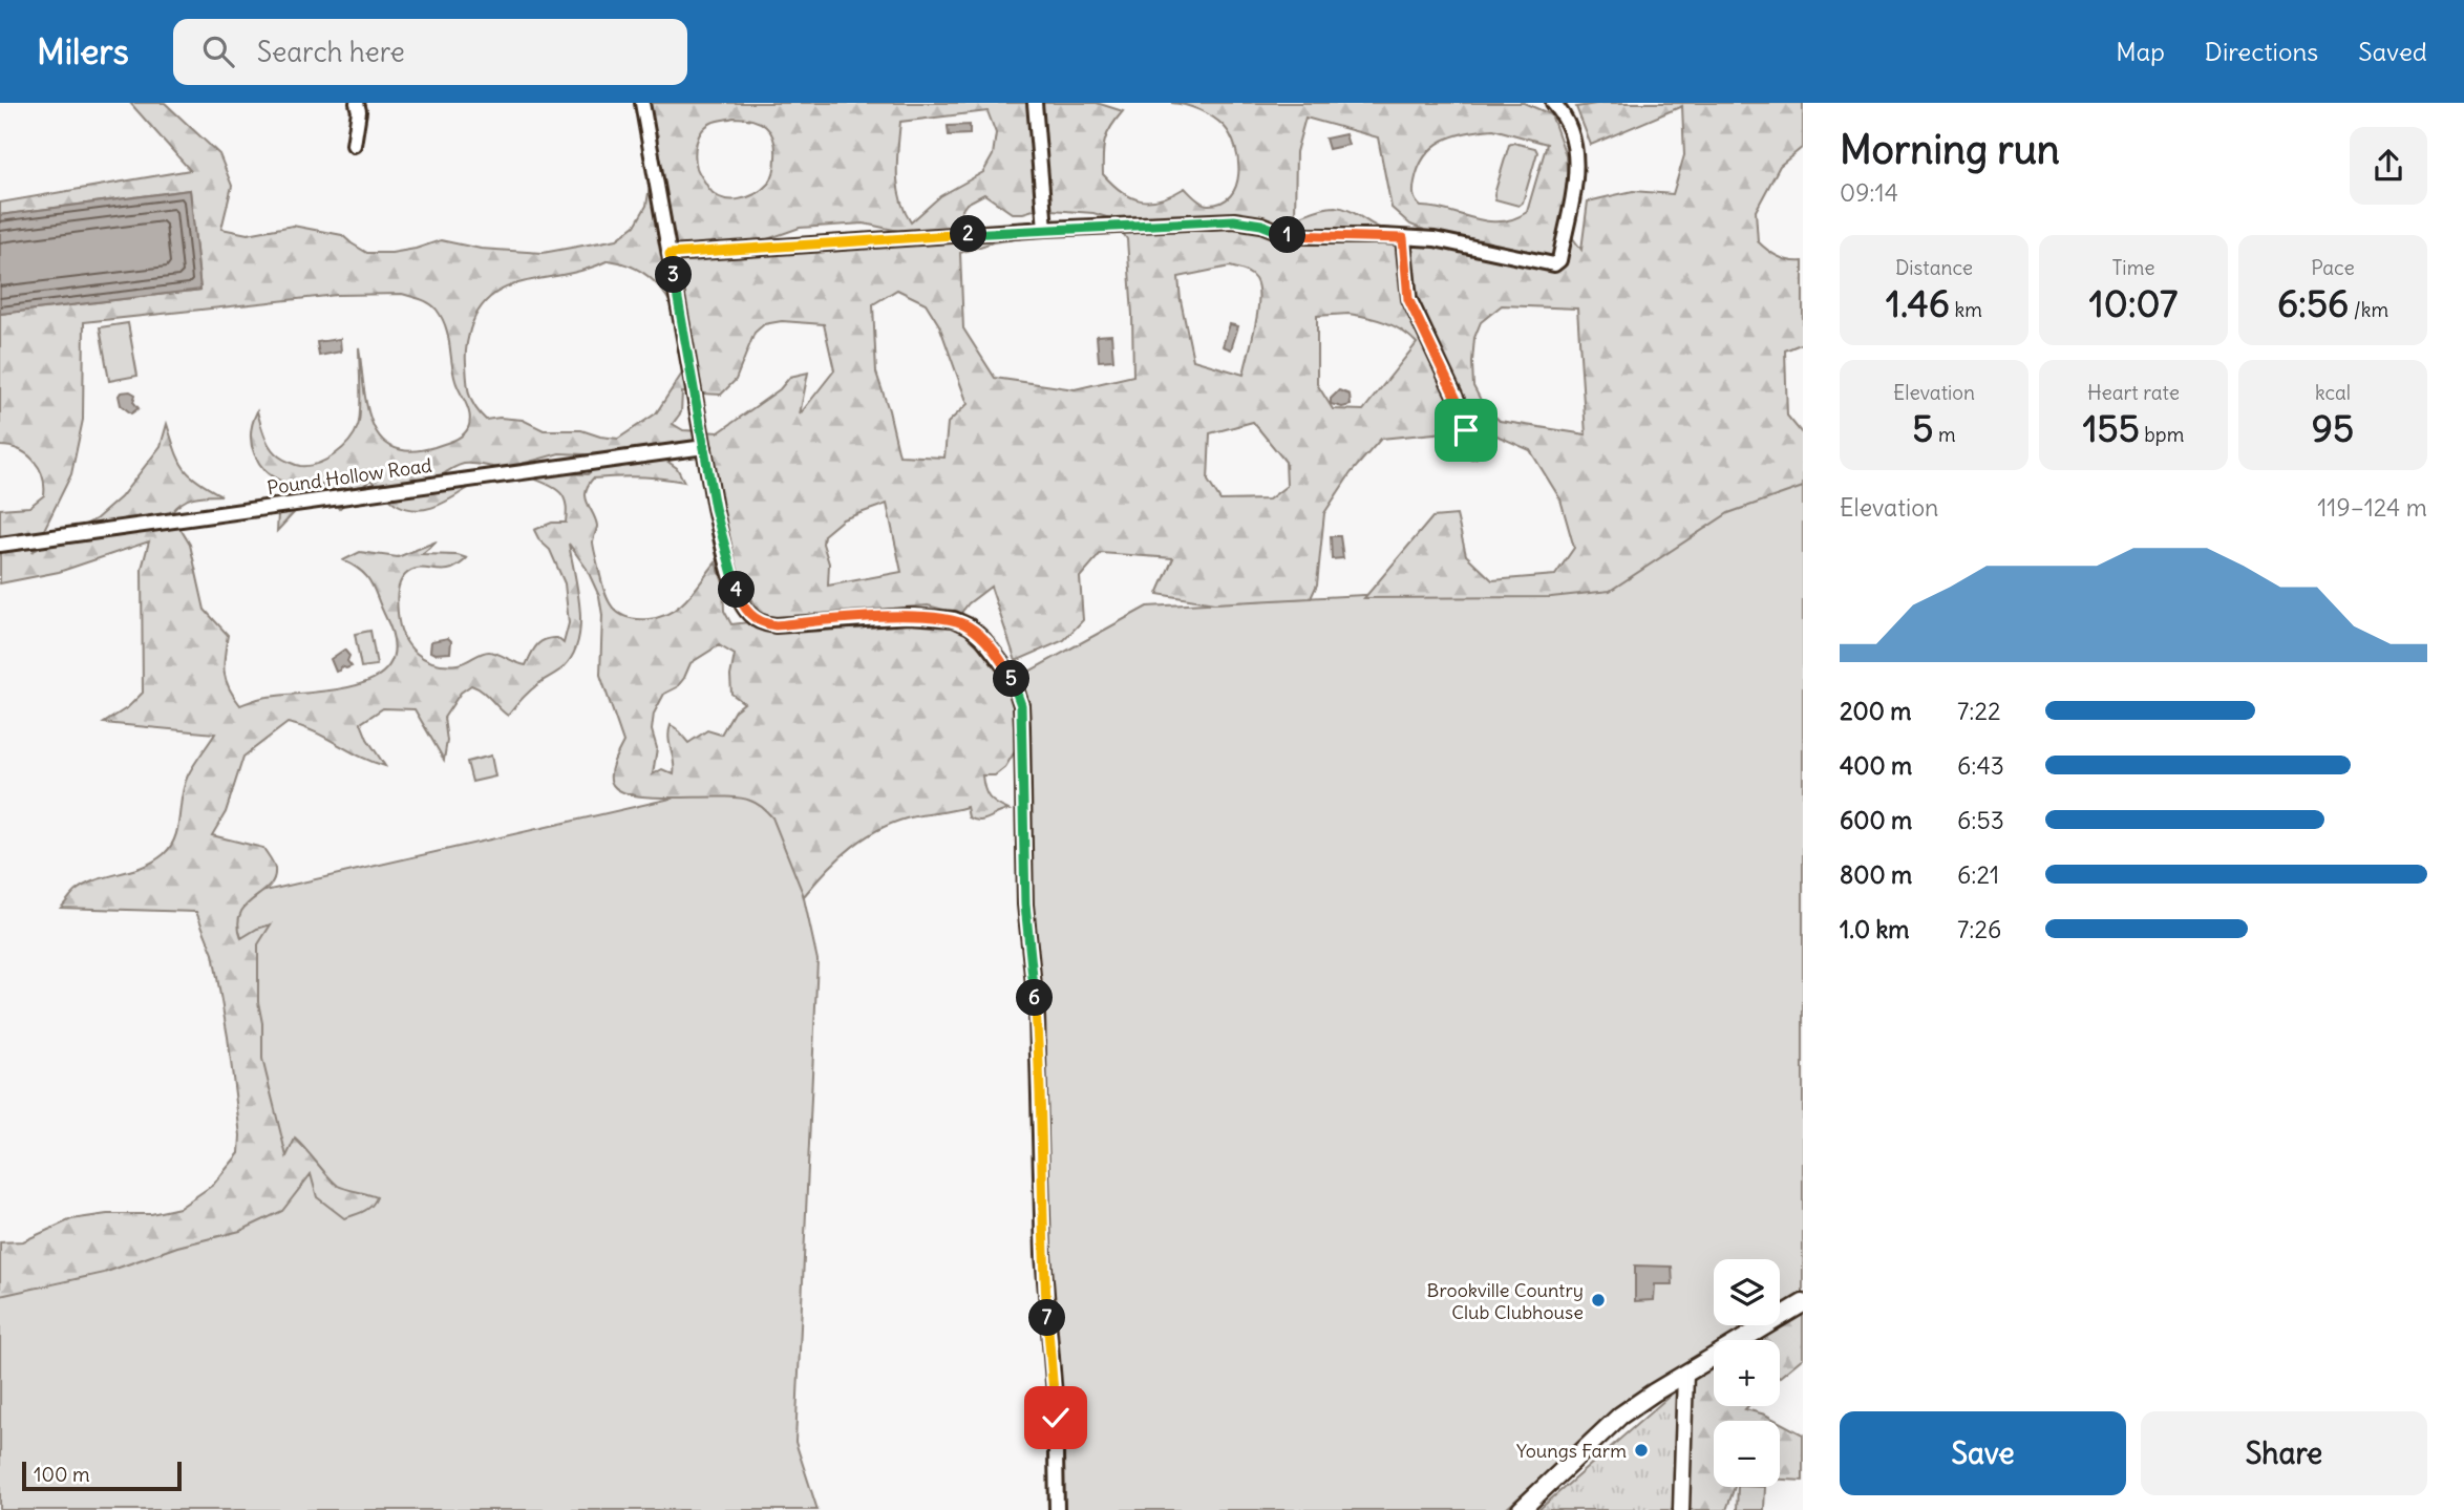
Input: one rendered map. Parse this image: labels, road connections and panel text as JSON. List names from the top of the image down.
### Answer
{
  "streets": {
    "street": ["Pound Hollow Road"]
  },
  "places": ["Brookville Country Club Clubhouse", "Youngs Farm"],
  "scale_bar": "100 m",
  "page": {
    "header": "Milers",
    "search": "Search here",
    "nav": ["Map", "Directions", "Saved"],
    "heading": ["Morning run", "09:14"],
    "pins": [
      "2",
      "1",
      "3",
      "4",
      "5",
      "6",
      "7"
    ],
    "stats": [
      ["Distance", "1.46 km"],
      ["Time", "10:07"],
      ["Pace", "6:56 /km"],
      ["Elevation", "5 m"],
      ["Heart rate", "155 bpm"],
      ["kcal", "95"]
    ],
    "chart": ["Elevation", "119–124 m"],
    "list": [
      {
        "name": "200 m",
        "note": "7:22"
      },
      {
        "name": "400 m",
        "note": "6:43"
      },
      {
        "name": "600 m",
        "note": "6:53"
      },
      {
        "name": "800 m",
        "note": "6:21"
      },
      {
        "name": "1.0 km",
        "note": "7:26"
      }
    ],
    "map_buttons": ["+", "−"],
    "buttons": ["Save", "Share"],
    "scale": "100 m"
  }
}
